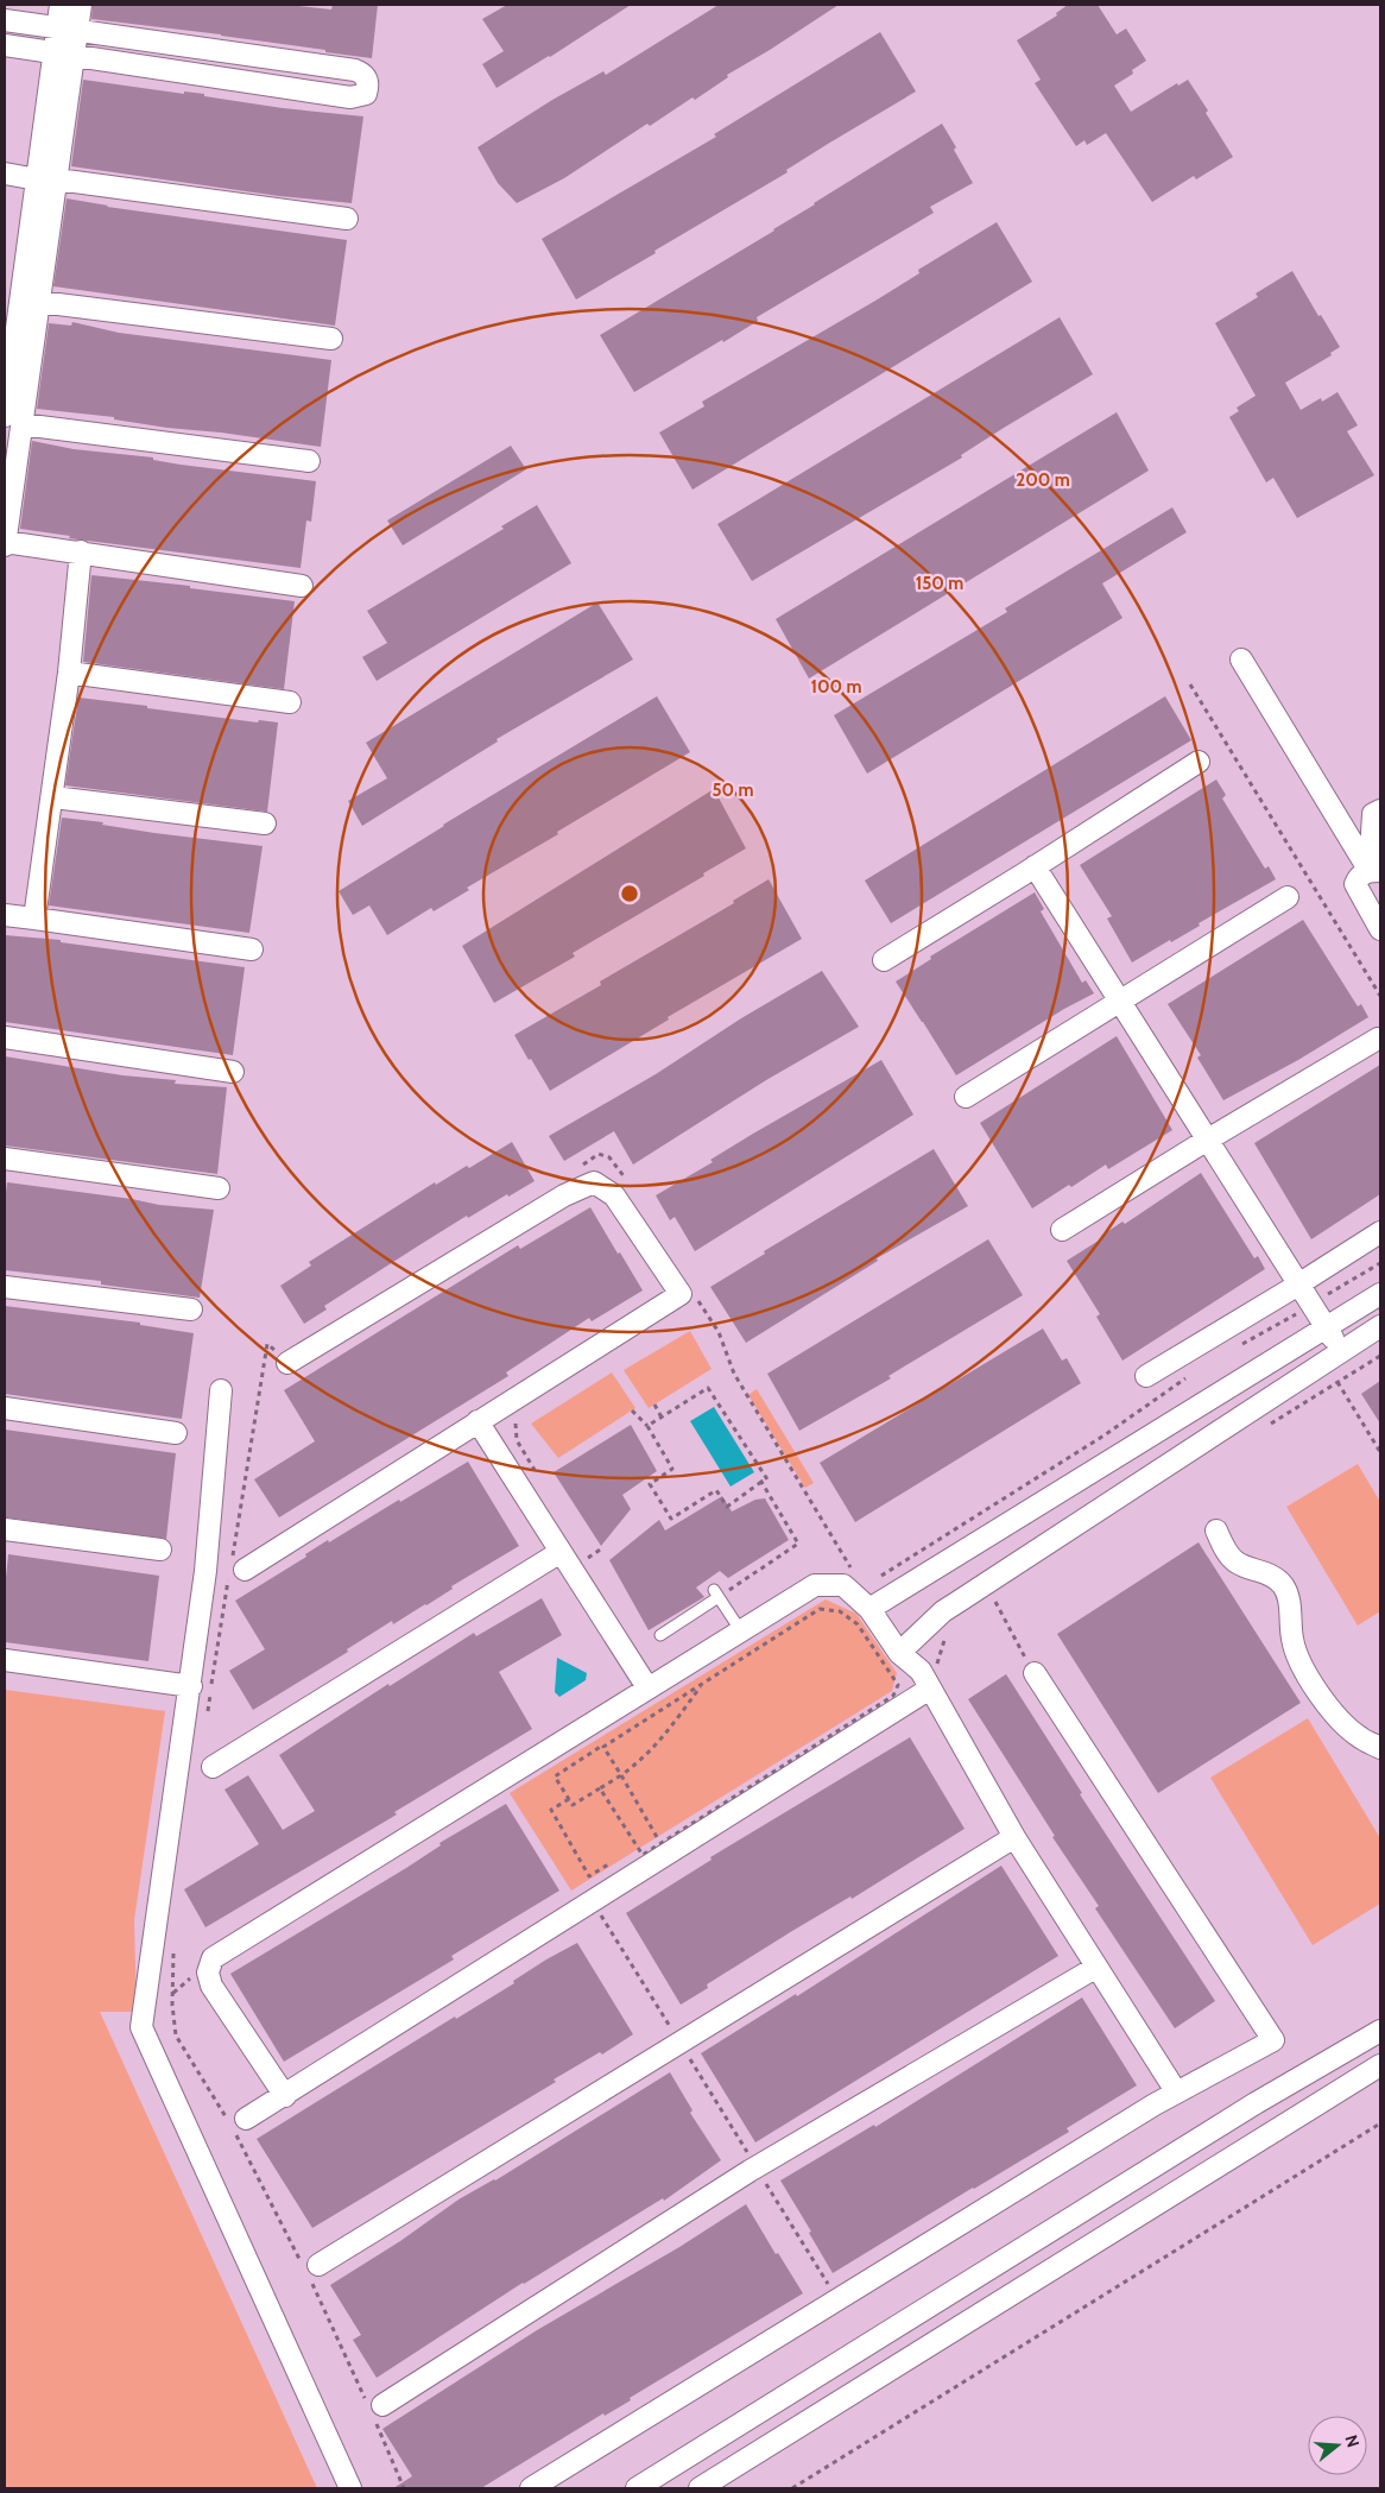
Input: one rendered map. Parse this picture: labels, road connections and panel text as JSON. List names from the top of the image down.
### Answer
{
  "north": "right",
  "rings": [
    "200 m",
    "150 m",
    "100 m",
    "50 m"
  ]
}
